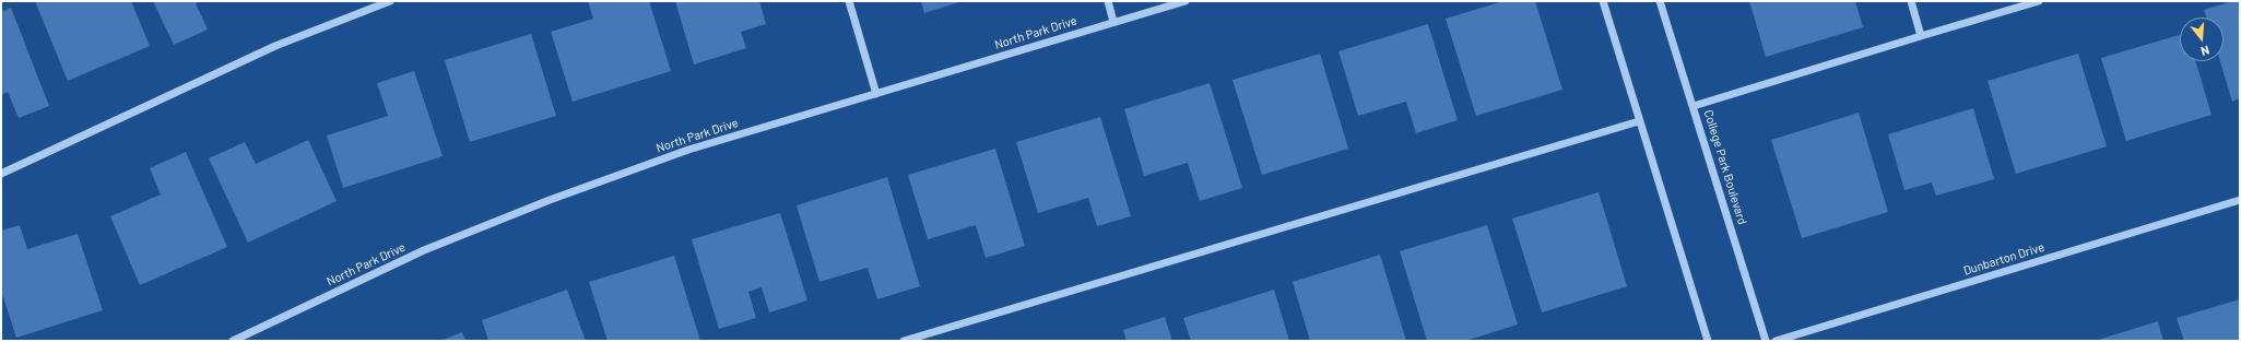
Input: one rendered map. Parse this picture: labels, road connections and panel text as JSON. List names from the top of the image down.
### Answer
{
  "streets": {
    "street": ["North Park Drive", "College Park Boulevard", "Dunbarton Drive"]
  },
  "north": "bottom"
}
